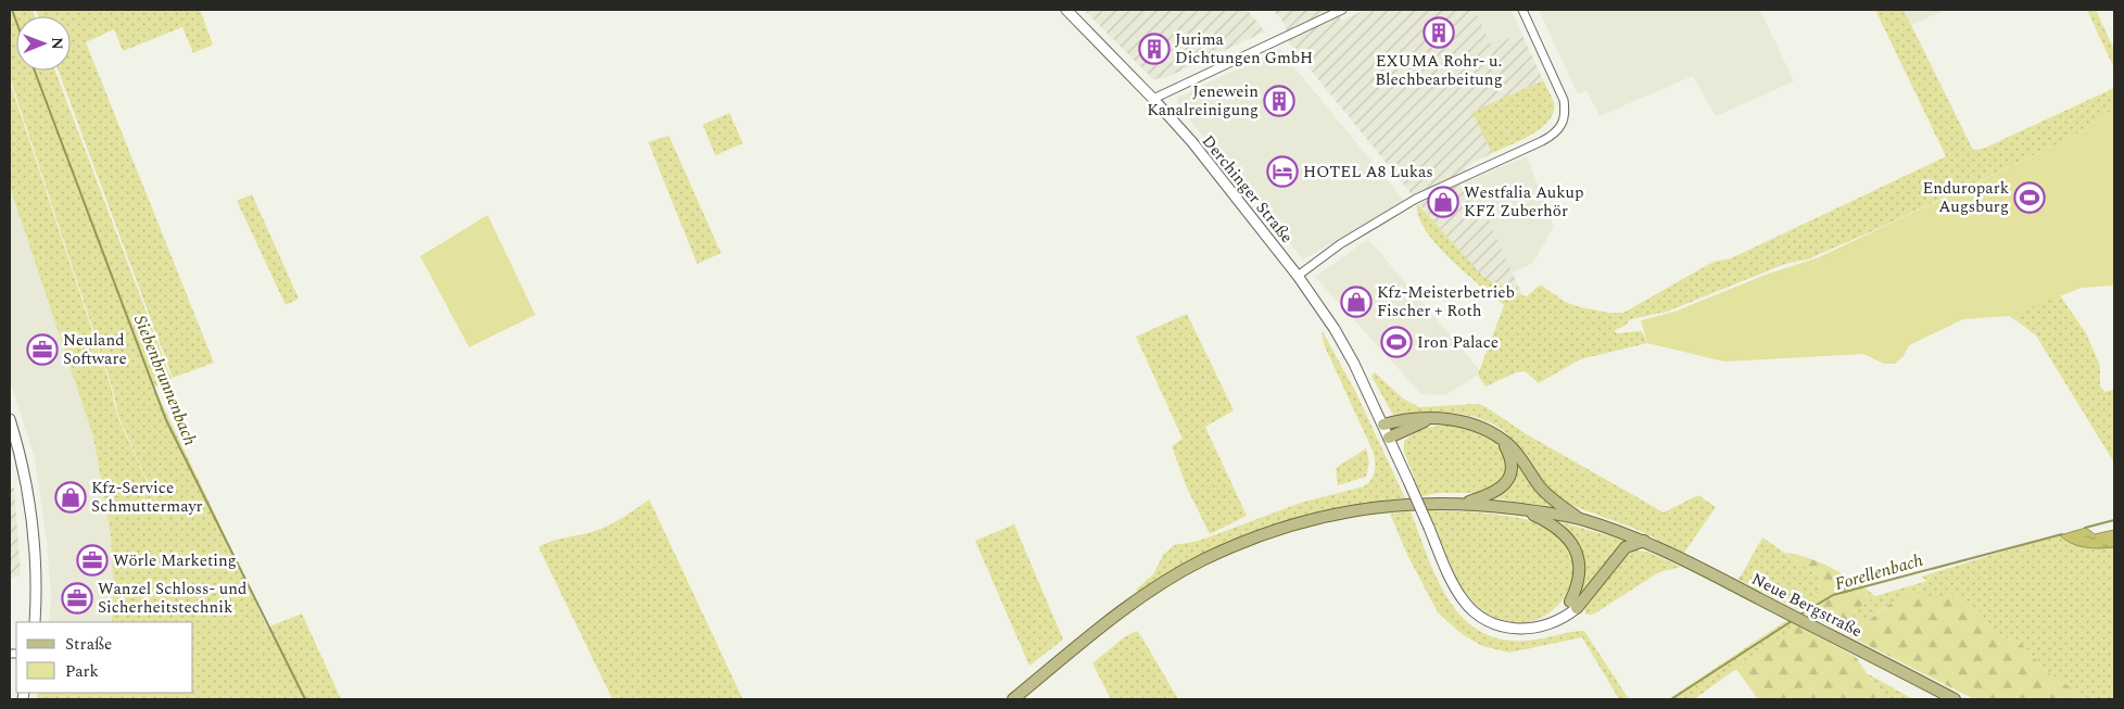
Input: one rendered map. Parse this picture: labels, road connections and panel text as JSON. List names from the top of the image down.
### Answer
{
  "streets": {
    "main road": ["Derchinger Straße", "Neue Bergstraße"]
  },
  "water": ["Siebenbrunnenbach", "Forellenbach"],
  "places": {
    "building": ["EXUMA Rohr- u. Blechbearbeitung", "Jurima Dichtungen GmbH", "Jenewein Kanalreinigung"],
    "hotel": ["HOTEL A8 Lukas"],
    "sports": ["Enduropark Augsburg", "Iron Palace"],
    "shop": ["Westfalia Aukup KFZ Zuberhör", "Kfz-Meisterbetrieb Fischer + Roth", "Kfz-Service Schmuttermayr"],
    "office": ["Neuland Software", "Wörle Marketing", "Wanzel Schloss- und Sicherheitstechnik"]
  },
  "legend": ["Straße", "Park"],
  "north": "right"
}
